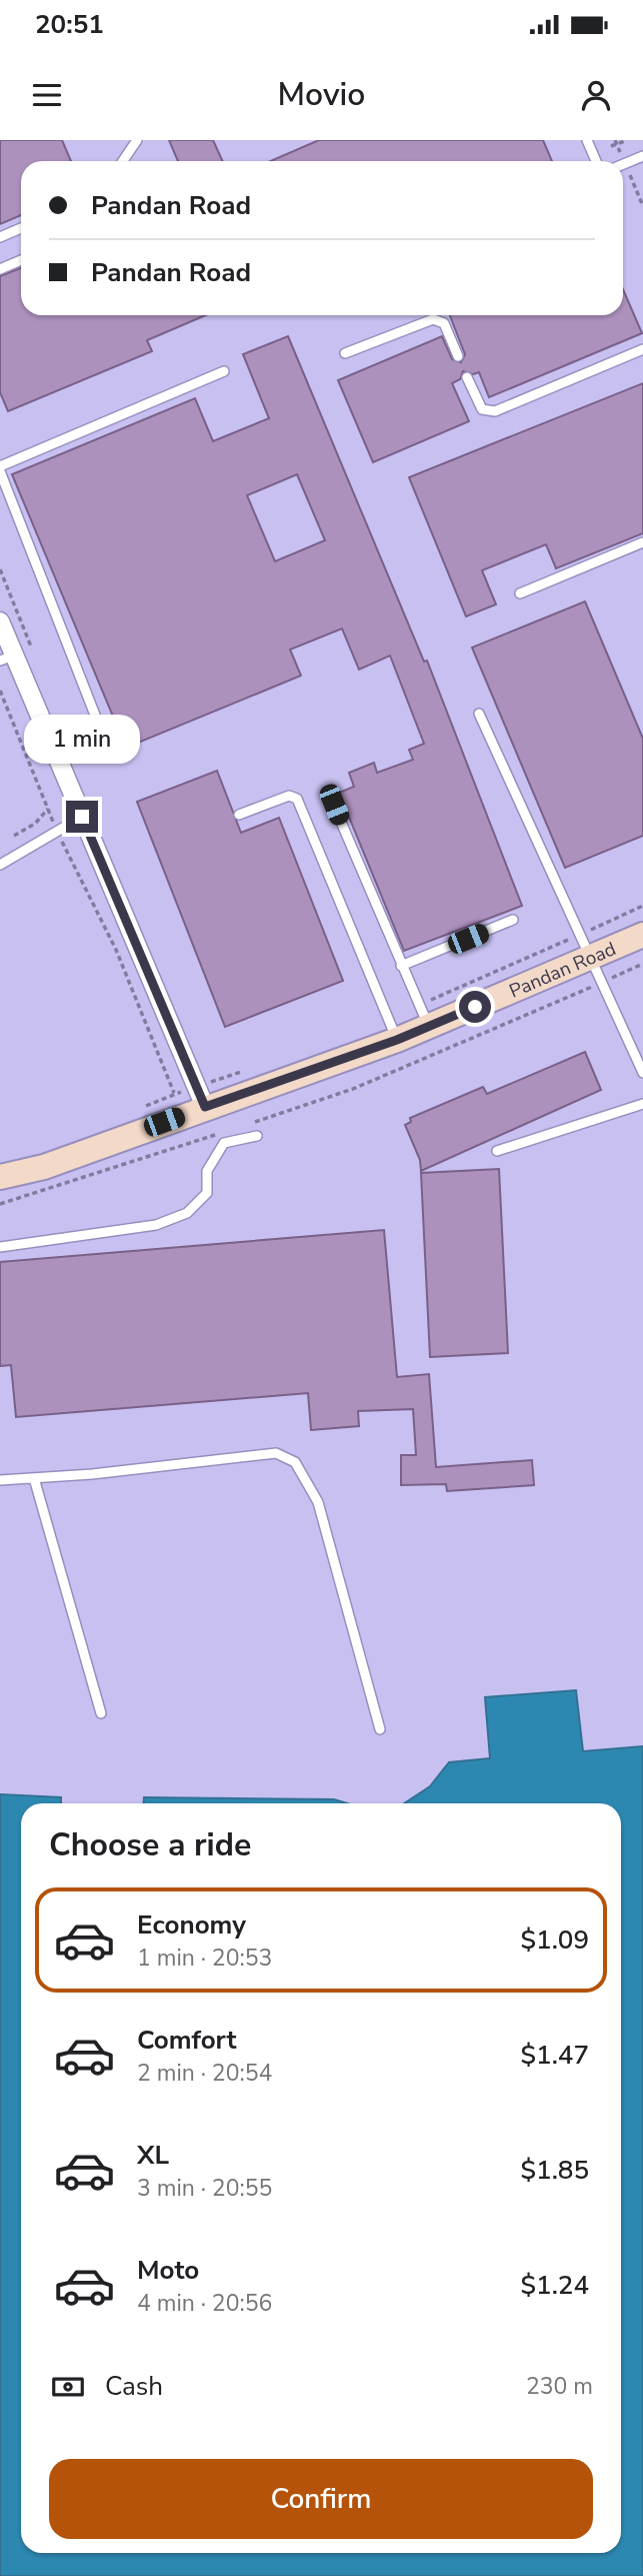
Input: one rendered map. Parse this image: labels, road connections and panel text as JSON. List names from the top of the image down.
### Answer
{
  "streets": {
    "street": ["Pandan Road"]
  },
  "page": {
    "status": "20:51",
    "header": "Movio",
    "banner": ["Pandan Road", "Pandan Road"],
    "bubble": "1 min",
    "heading": "Choose a ride",
    "list": [
      {
        "name": "Economy",
        "note": "1 min · 20:53",
        "value": "$1.09"
      },
      {
        "name": "Comfort",
        "note": "2 min · 20:54",
        "value": "$1.47"
      },
      {
        "name": "XL",
        "note": "3 min · 20:55",
        "value": "$1.85"
      },
      {
        "name": "Moto",
        "note": "4 min · 20:56",
        "value": "$1.24"
      }
    ],
    "pay": ["Cash", "230 m"],
    "buttons": "Confirm"
  }
}
